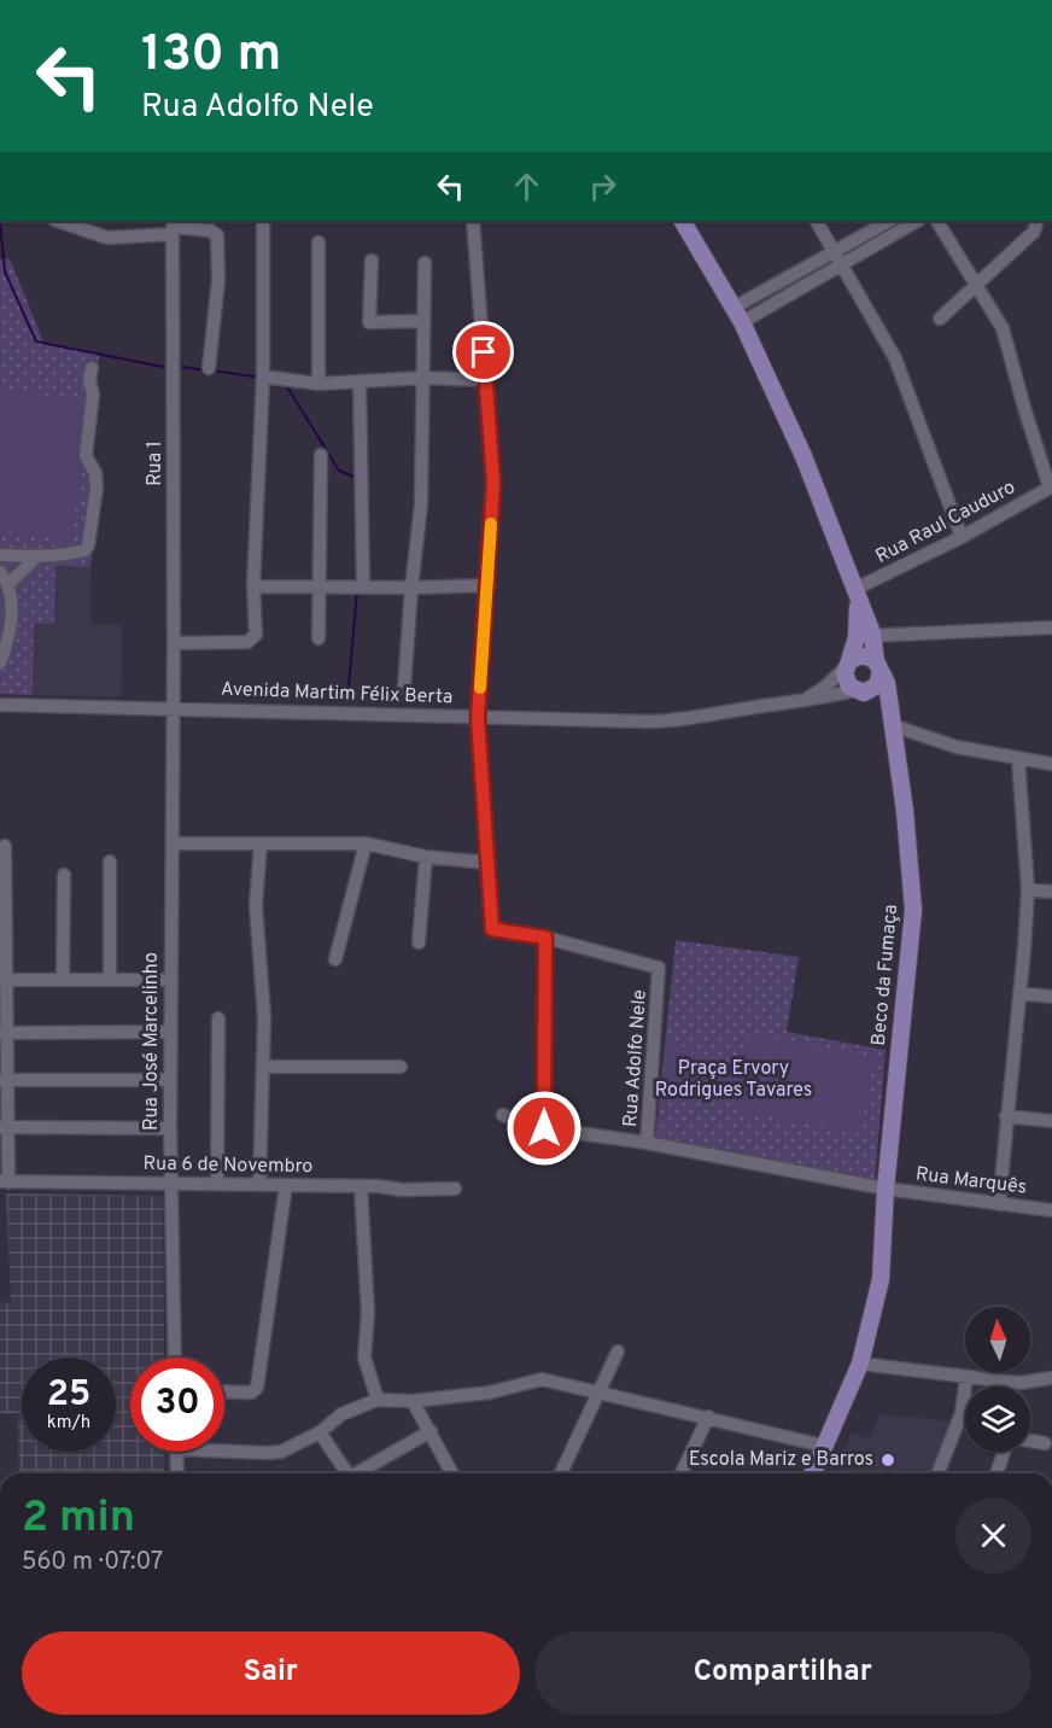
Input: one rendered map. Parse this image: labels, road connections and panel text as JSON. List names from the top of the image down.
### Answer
{
  "streets": {
    "main road": ["Beco da Fumaça"],
    "street": [
      "Rua 1",
      "Rua Raul Cauduro",
      "Avenida Martim Félix Berta",
      "Rua José Marcelinho",
      "Rua Adolfo Nele",
      "Rua 6 de Novembro",
      "Rua Marquês"
    ]
  },
  "crossings": [
    ["Rua 1", "Avenida Martim Félix Berta"],
    ["Rua 1", "Rua José Marcelinho"],
    ["Avenida Martim Félix Berta", "Beco da Fumaça"],
    ["Avenida Martim Félix Berta", "Rua José Marcelinho"],
    ["Avenida Martim Félix Berta", "Rua Adolfo Nele"],
    ["Beco da Fumaça", "Rua Marquês"],
    ["Rua José Marcelinho", "Rua 6 de Novembro"],
    ["Rua Adolfo Nele", "Rua Marquês"]
  ],
  "parks": ["Praça Ervory Rodrigues Tavares"],
  "places": ["Escola Mariz e Barros"],
  "north": "top",
  "page": {
    "turn": ["130 m", "Rua Adolfo Nele"],
    "speed": "25 km/h",
    "limit": "30",
    "heading": ["2 min", "560 m · 07:07"],
    "buttons": ["Sair", "Compartilhar"]
  }
}
